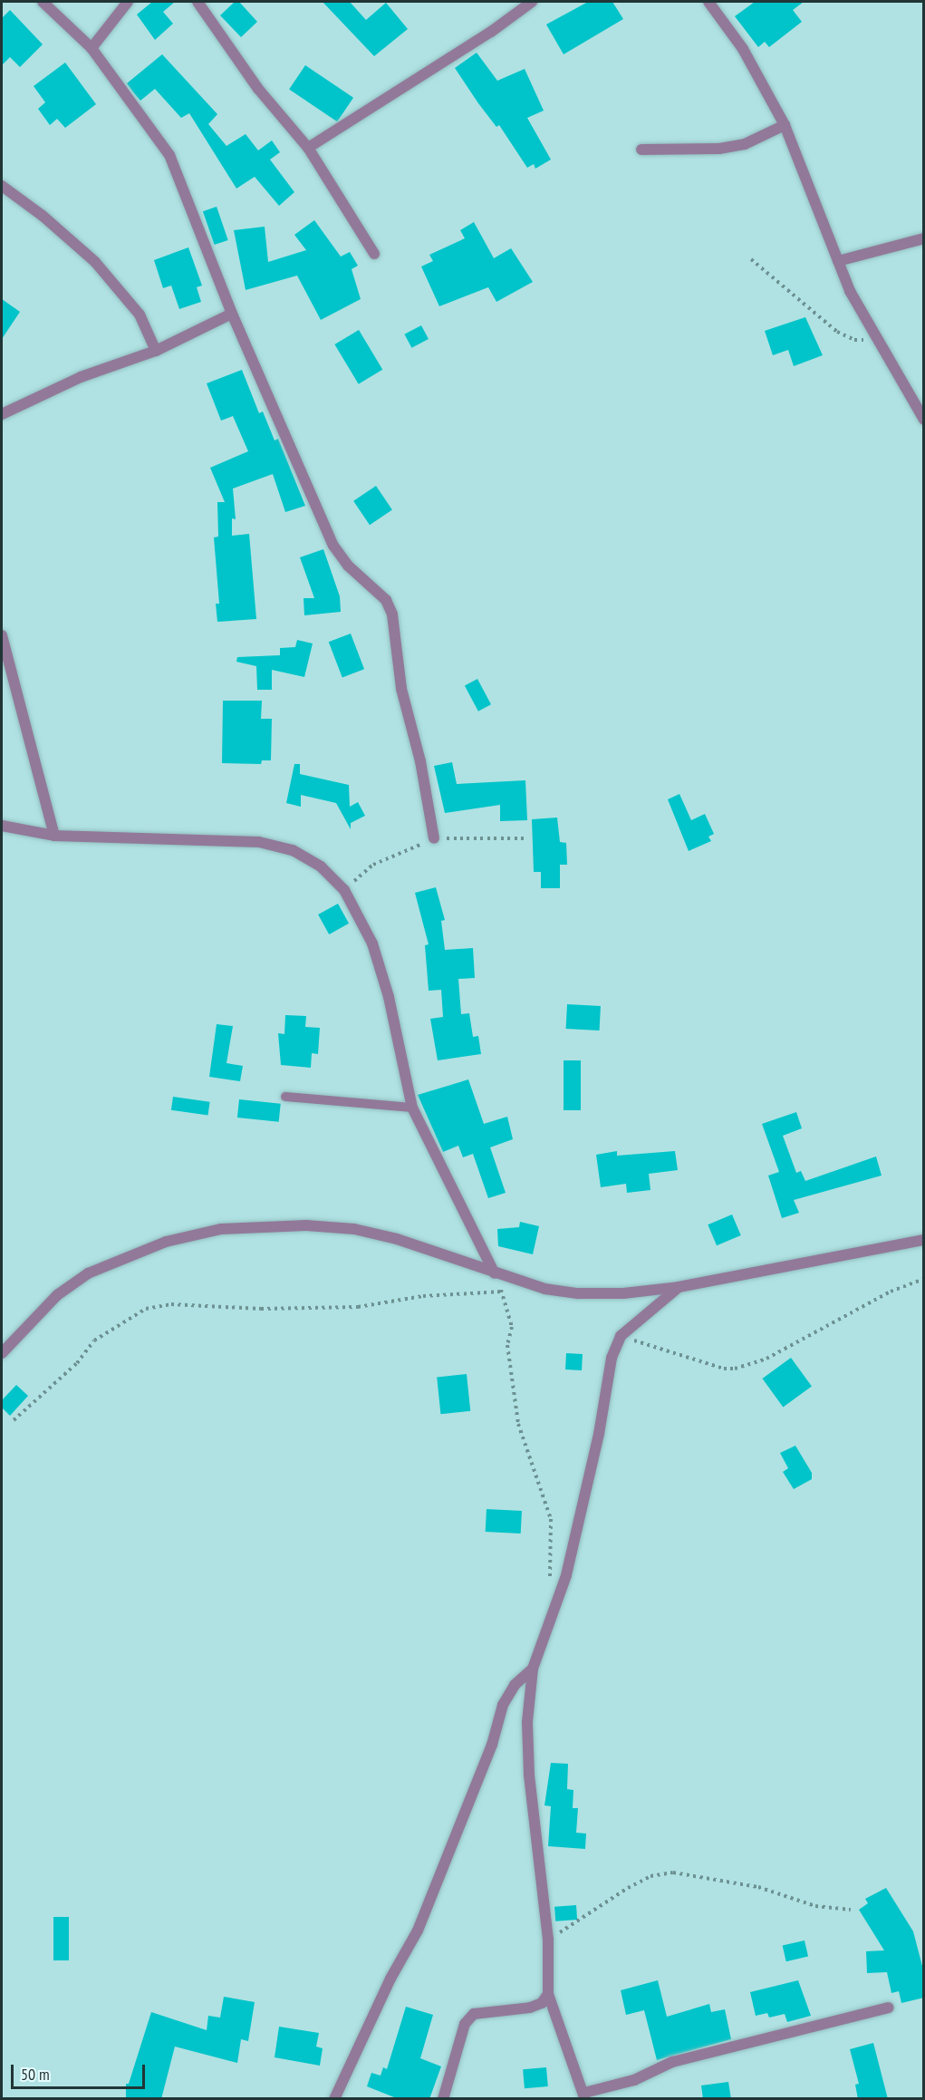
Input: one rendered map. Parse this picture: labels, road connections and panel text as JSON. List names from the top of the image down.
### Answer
{
  "scale_bar": "50 m"
}
